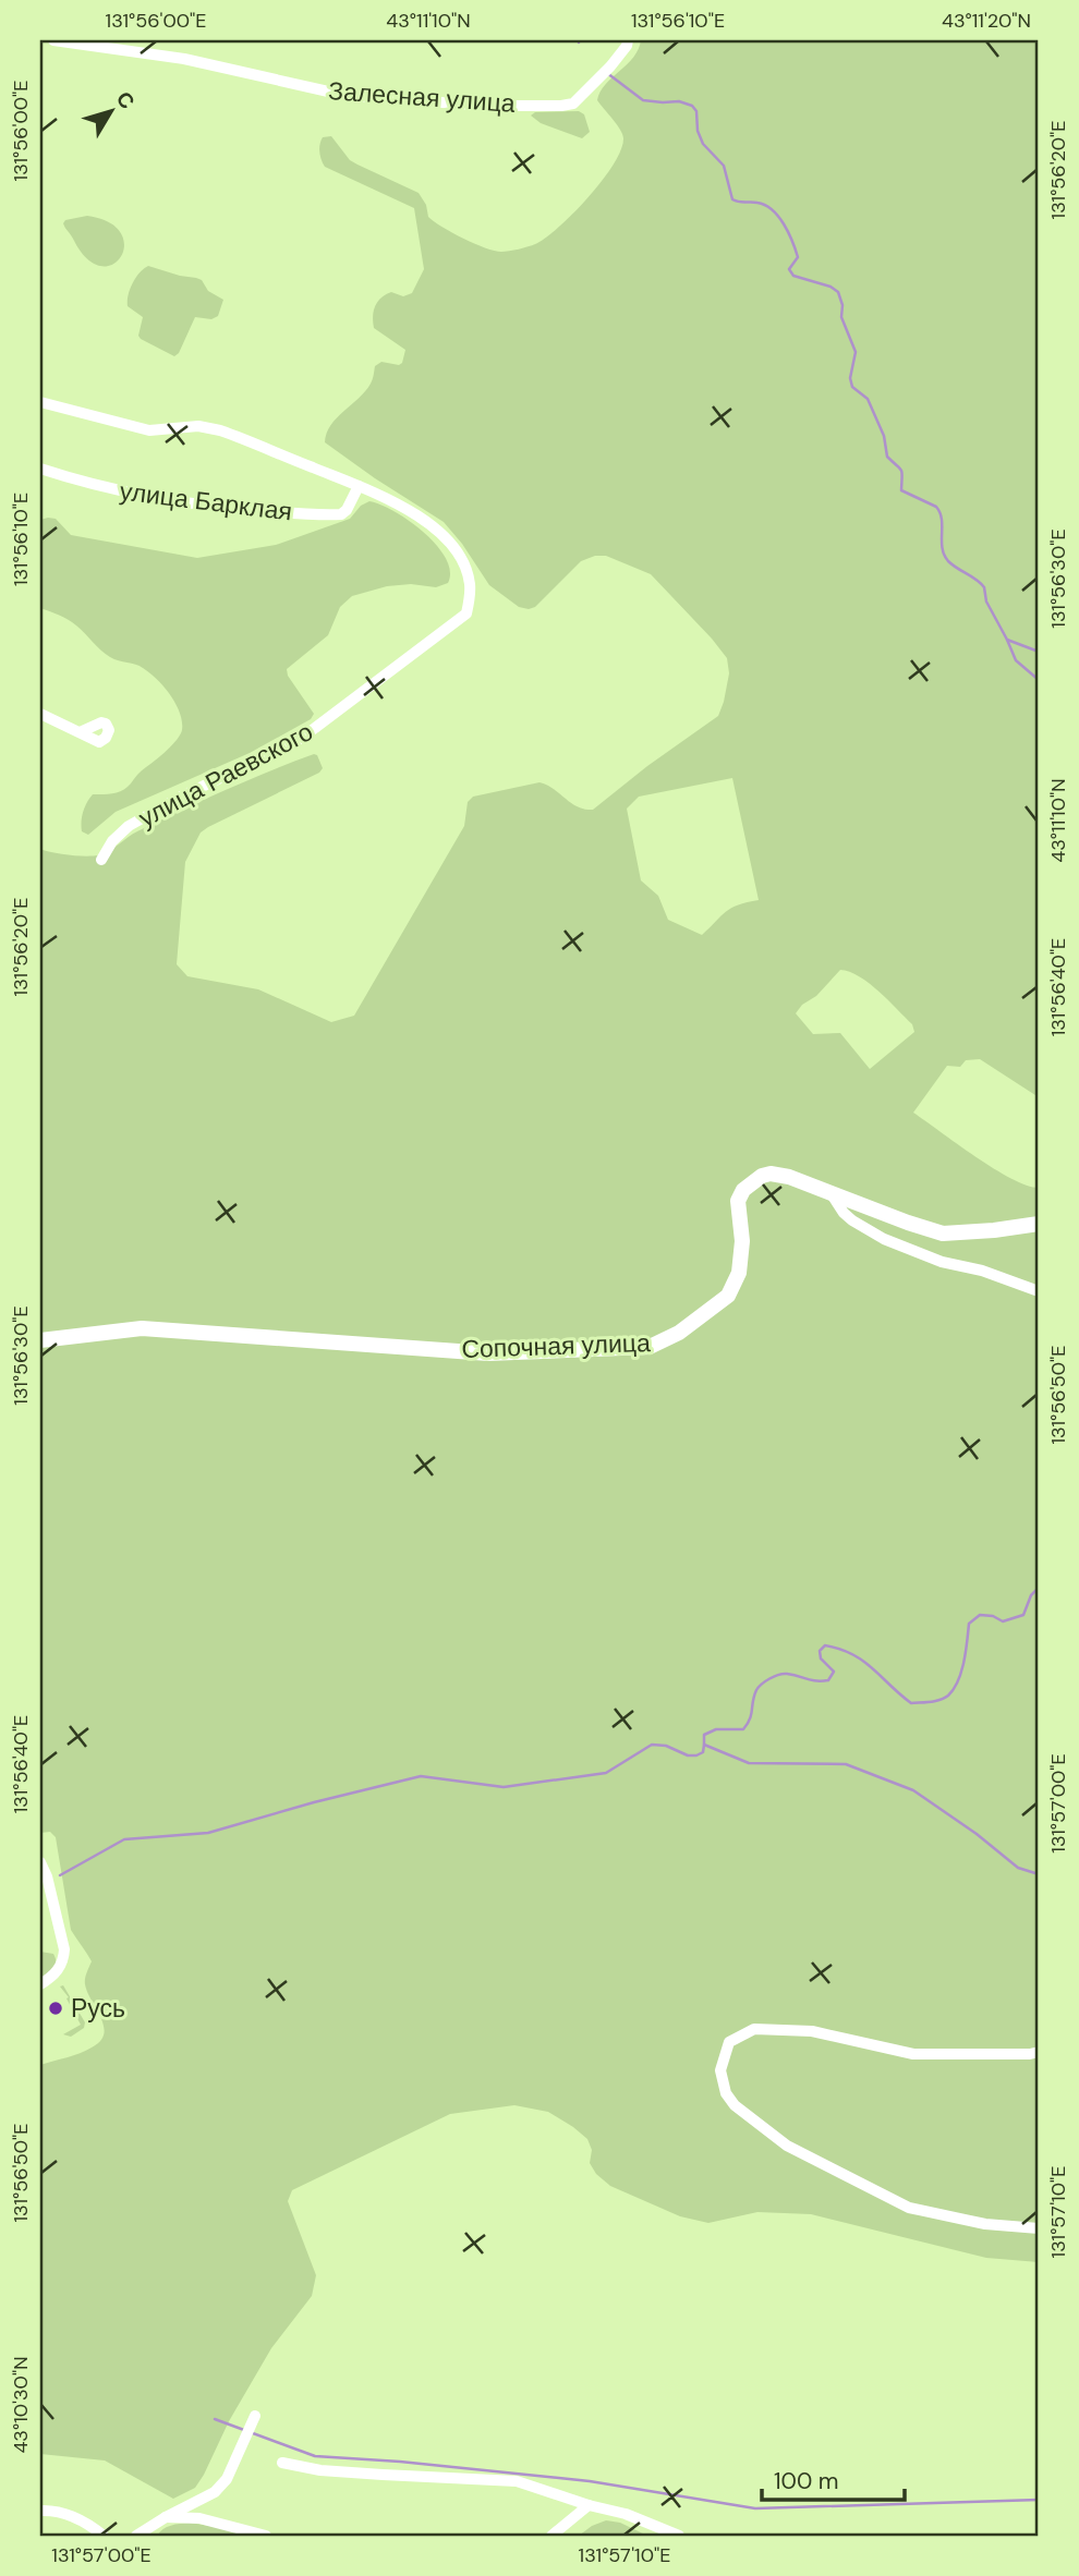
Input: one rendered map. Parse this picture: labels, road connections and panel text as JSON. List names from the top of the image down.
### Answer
{
  "streets": {
    "main road": ["Сопочная улица"],
    "street": ["Залесная улица", "улица Барклая", "улица Раевского"]
  },
  "crossings": [
    ["улица Барклая", "улица Раевского"]
  ],
  "places": ["Русь"],
  "scale_bar": "100 m",
  "north": "top right",
  "coordinates": [
    "131°56'00\"E",
    "43°11'10\"N",
    "131°56'10\"E",
    "43°11'20\"N",
    "131°56'20\"E",
    "131°56'30\"E",
    "131°56'40\"E",
    "131°56'50\"E",
    "131°57'00\"E",
    "131°57'10\"E",
    "43°10'30\"N"
  ]
}
